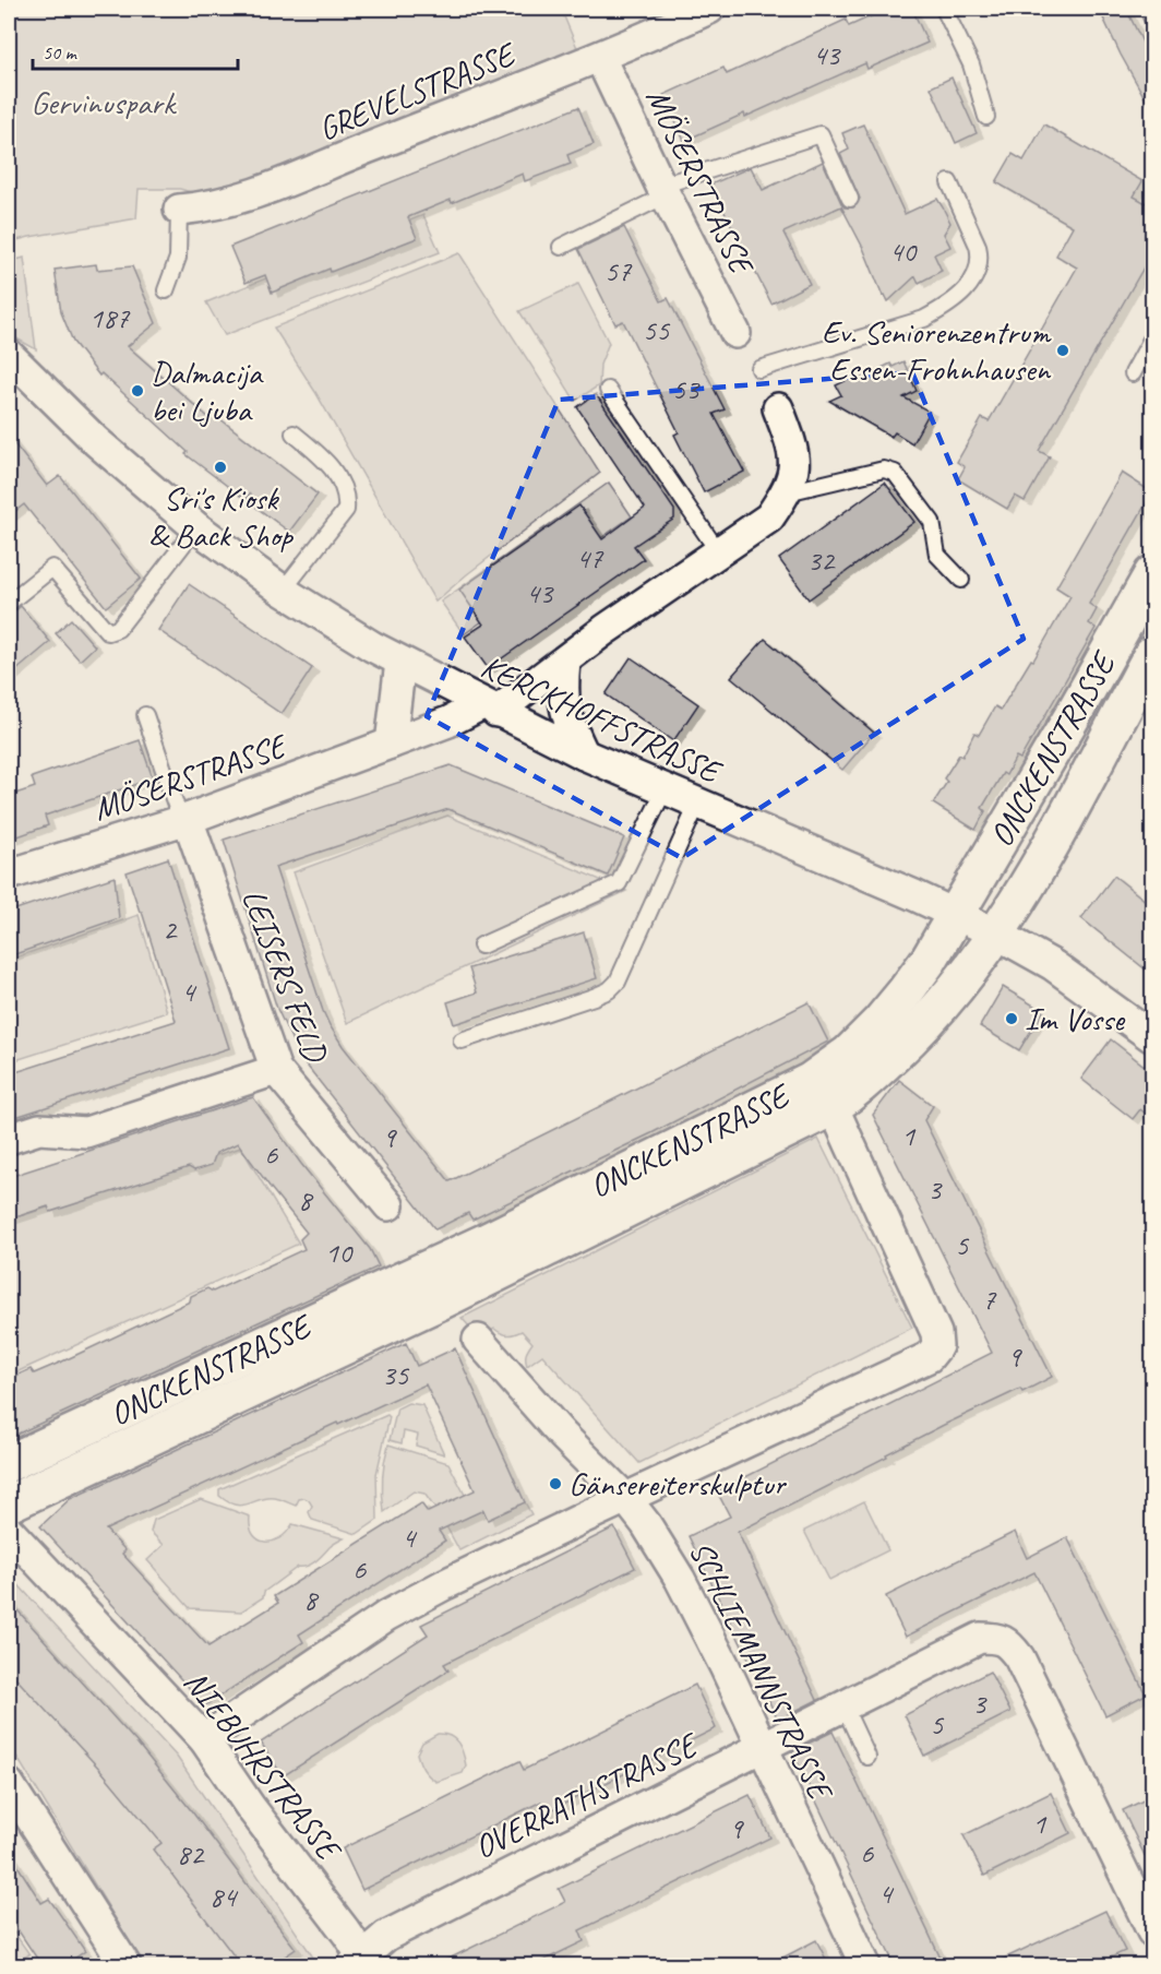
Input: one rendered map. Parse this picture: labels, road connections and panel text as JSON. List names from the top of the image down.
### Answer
{
  "streets": {
    "main road": ["ONCKENSTRASSE"],
    "street": [
      "GREVELSTRASSE",
      "MÖSERSTRASSE",
      "KERCKHOFFSTRASSE",
      "LEISERS FELD",
      "SCHLIEMANNSTRASSE",
      "NIEBUHRSTRASSE",
      "OVERRATHSTRASSE"
    ]
  },
  "crossings": [
    ["GREVELSTRASSE", "MÖSERSTRASSE"],
    ["MÖSERSTRASSE", "KERCKHOFFSTRASSE"],
    ["MÖSERSTRASSE", "LEISERS FELD"],
    ["KERCKHOFFSTRASSE", "ONCKENSTRASSE"],
    ["SCHLIEMANNSTRASSE", "OVERRATHSTRASSE"],
    ["NIEBUHRSTRASSE", "OVERRATHSTRASSE"]
  ],
  "parks": ["Gervinuspark"],
  "places": [
    "Ev. Seniorenzentrum Essen-Frohnhausen",
    "Dalmacija bei Ljuba",
    "Sri's Kiosk & Back Shop",
    "Im Vosse",
    "Gänsereiterskulptur"
  ],
  "house_numbers": [
    "43",
    "40",
    "57",
    "187",
    "55",
    "53",
    "47",
    "32",
    "43",
    "2",
    "4",
    "1",
    "9",
    "6",
    "3",
    "8",
    "5",
    "10",
    "7",
    "9",
    "35",
    "4",
    "6",
    "8",
    "3",
    "5",
    "1",
    "9",
    "6",
    "82",
    "4",
    "84"
  ],
  "scale_bar": "50 m"
}
